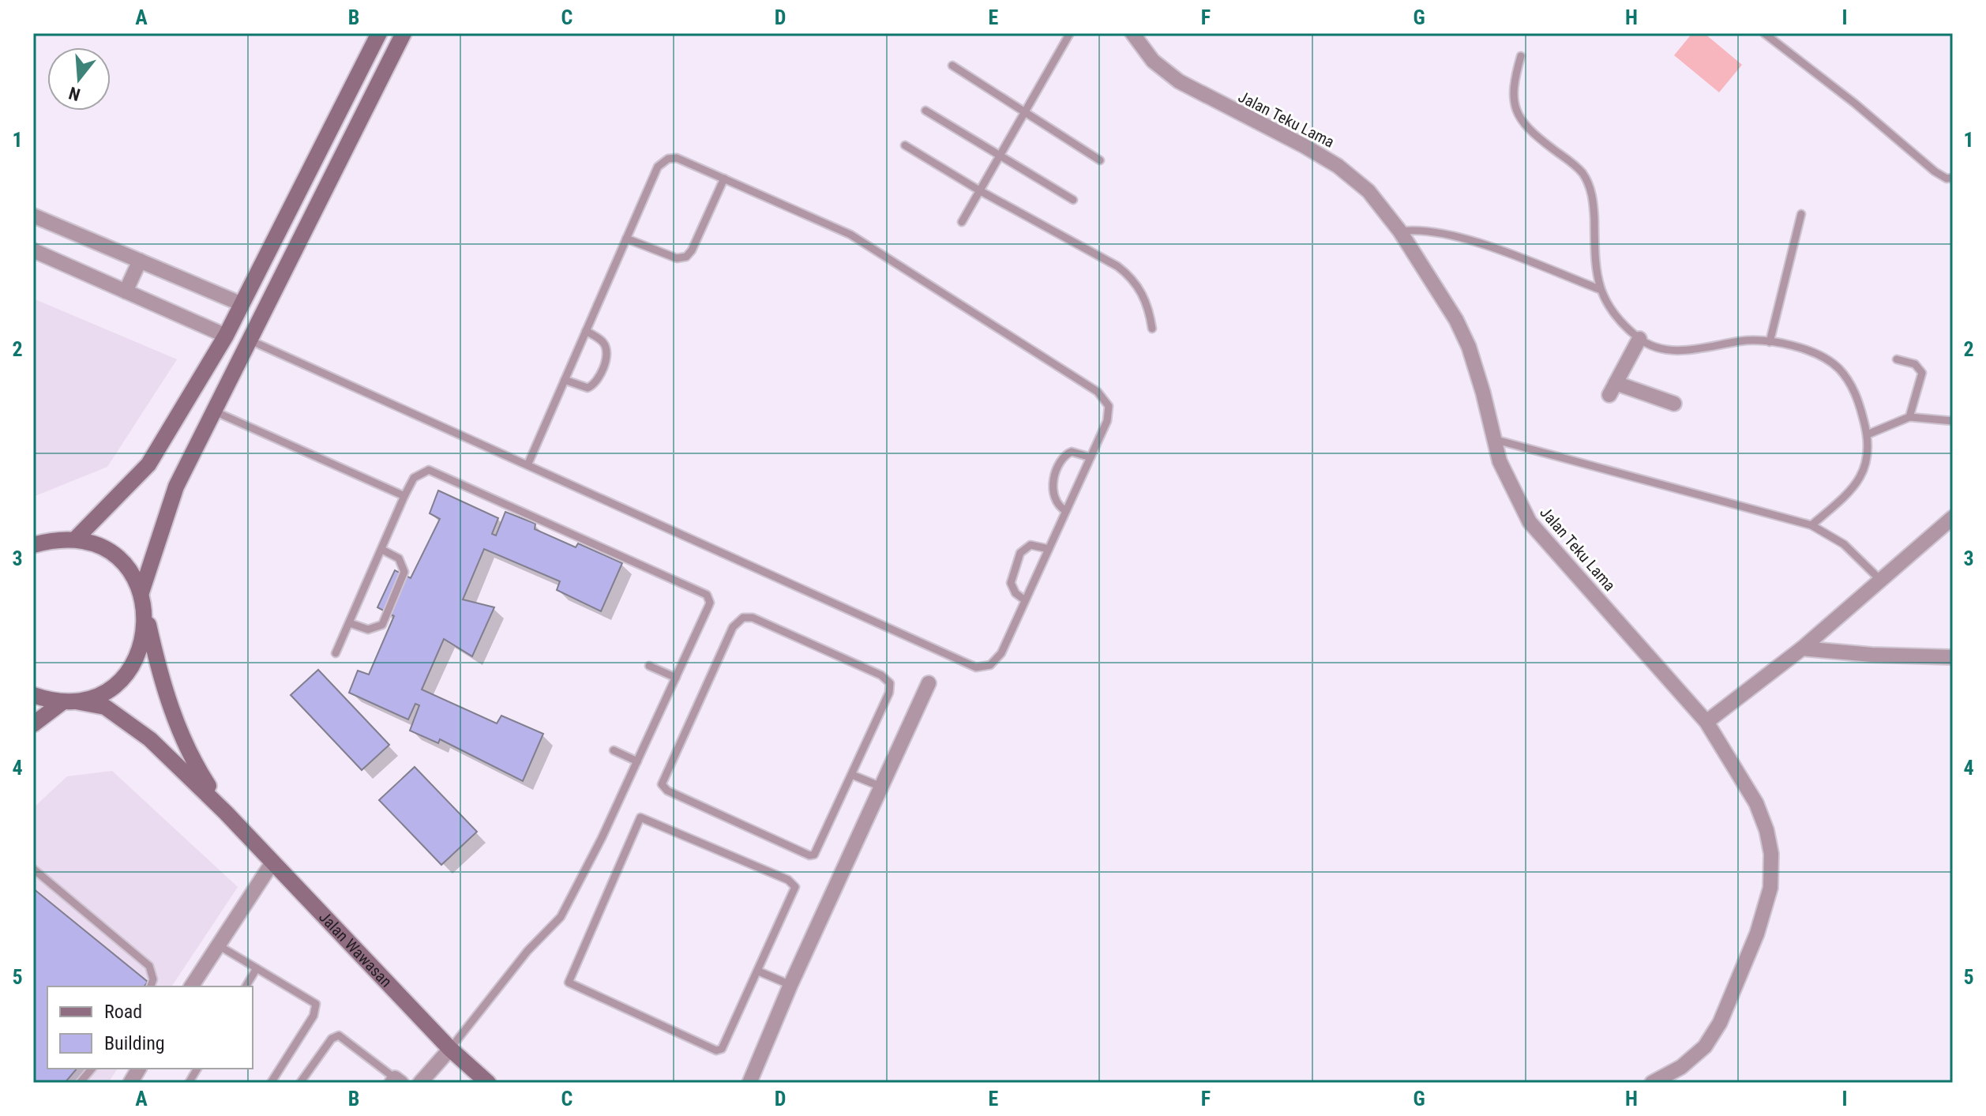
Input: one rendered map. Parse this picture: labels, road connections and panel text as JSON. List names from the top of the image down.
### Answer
{
  "streets": {
    "main road": ["Jalan Wawasan"],
    "street": ["Jalan Teku Lama"]
  },
  "legend": ["Road", "Building"],
  "north": "bottom",
  "grid": {
    "columns": [
      "A",
      "B",
      "C",
      "D",
      "E",
      "F",
      "G",
      "H",
      "I"
    ],
    "rows": [
      "1",
      "2",
      "3",
      "4",
      "5"
    ]
  }
}
